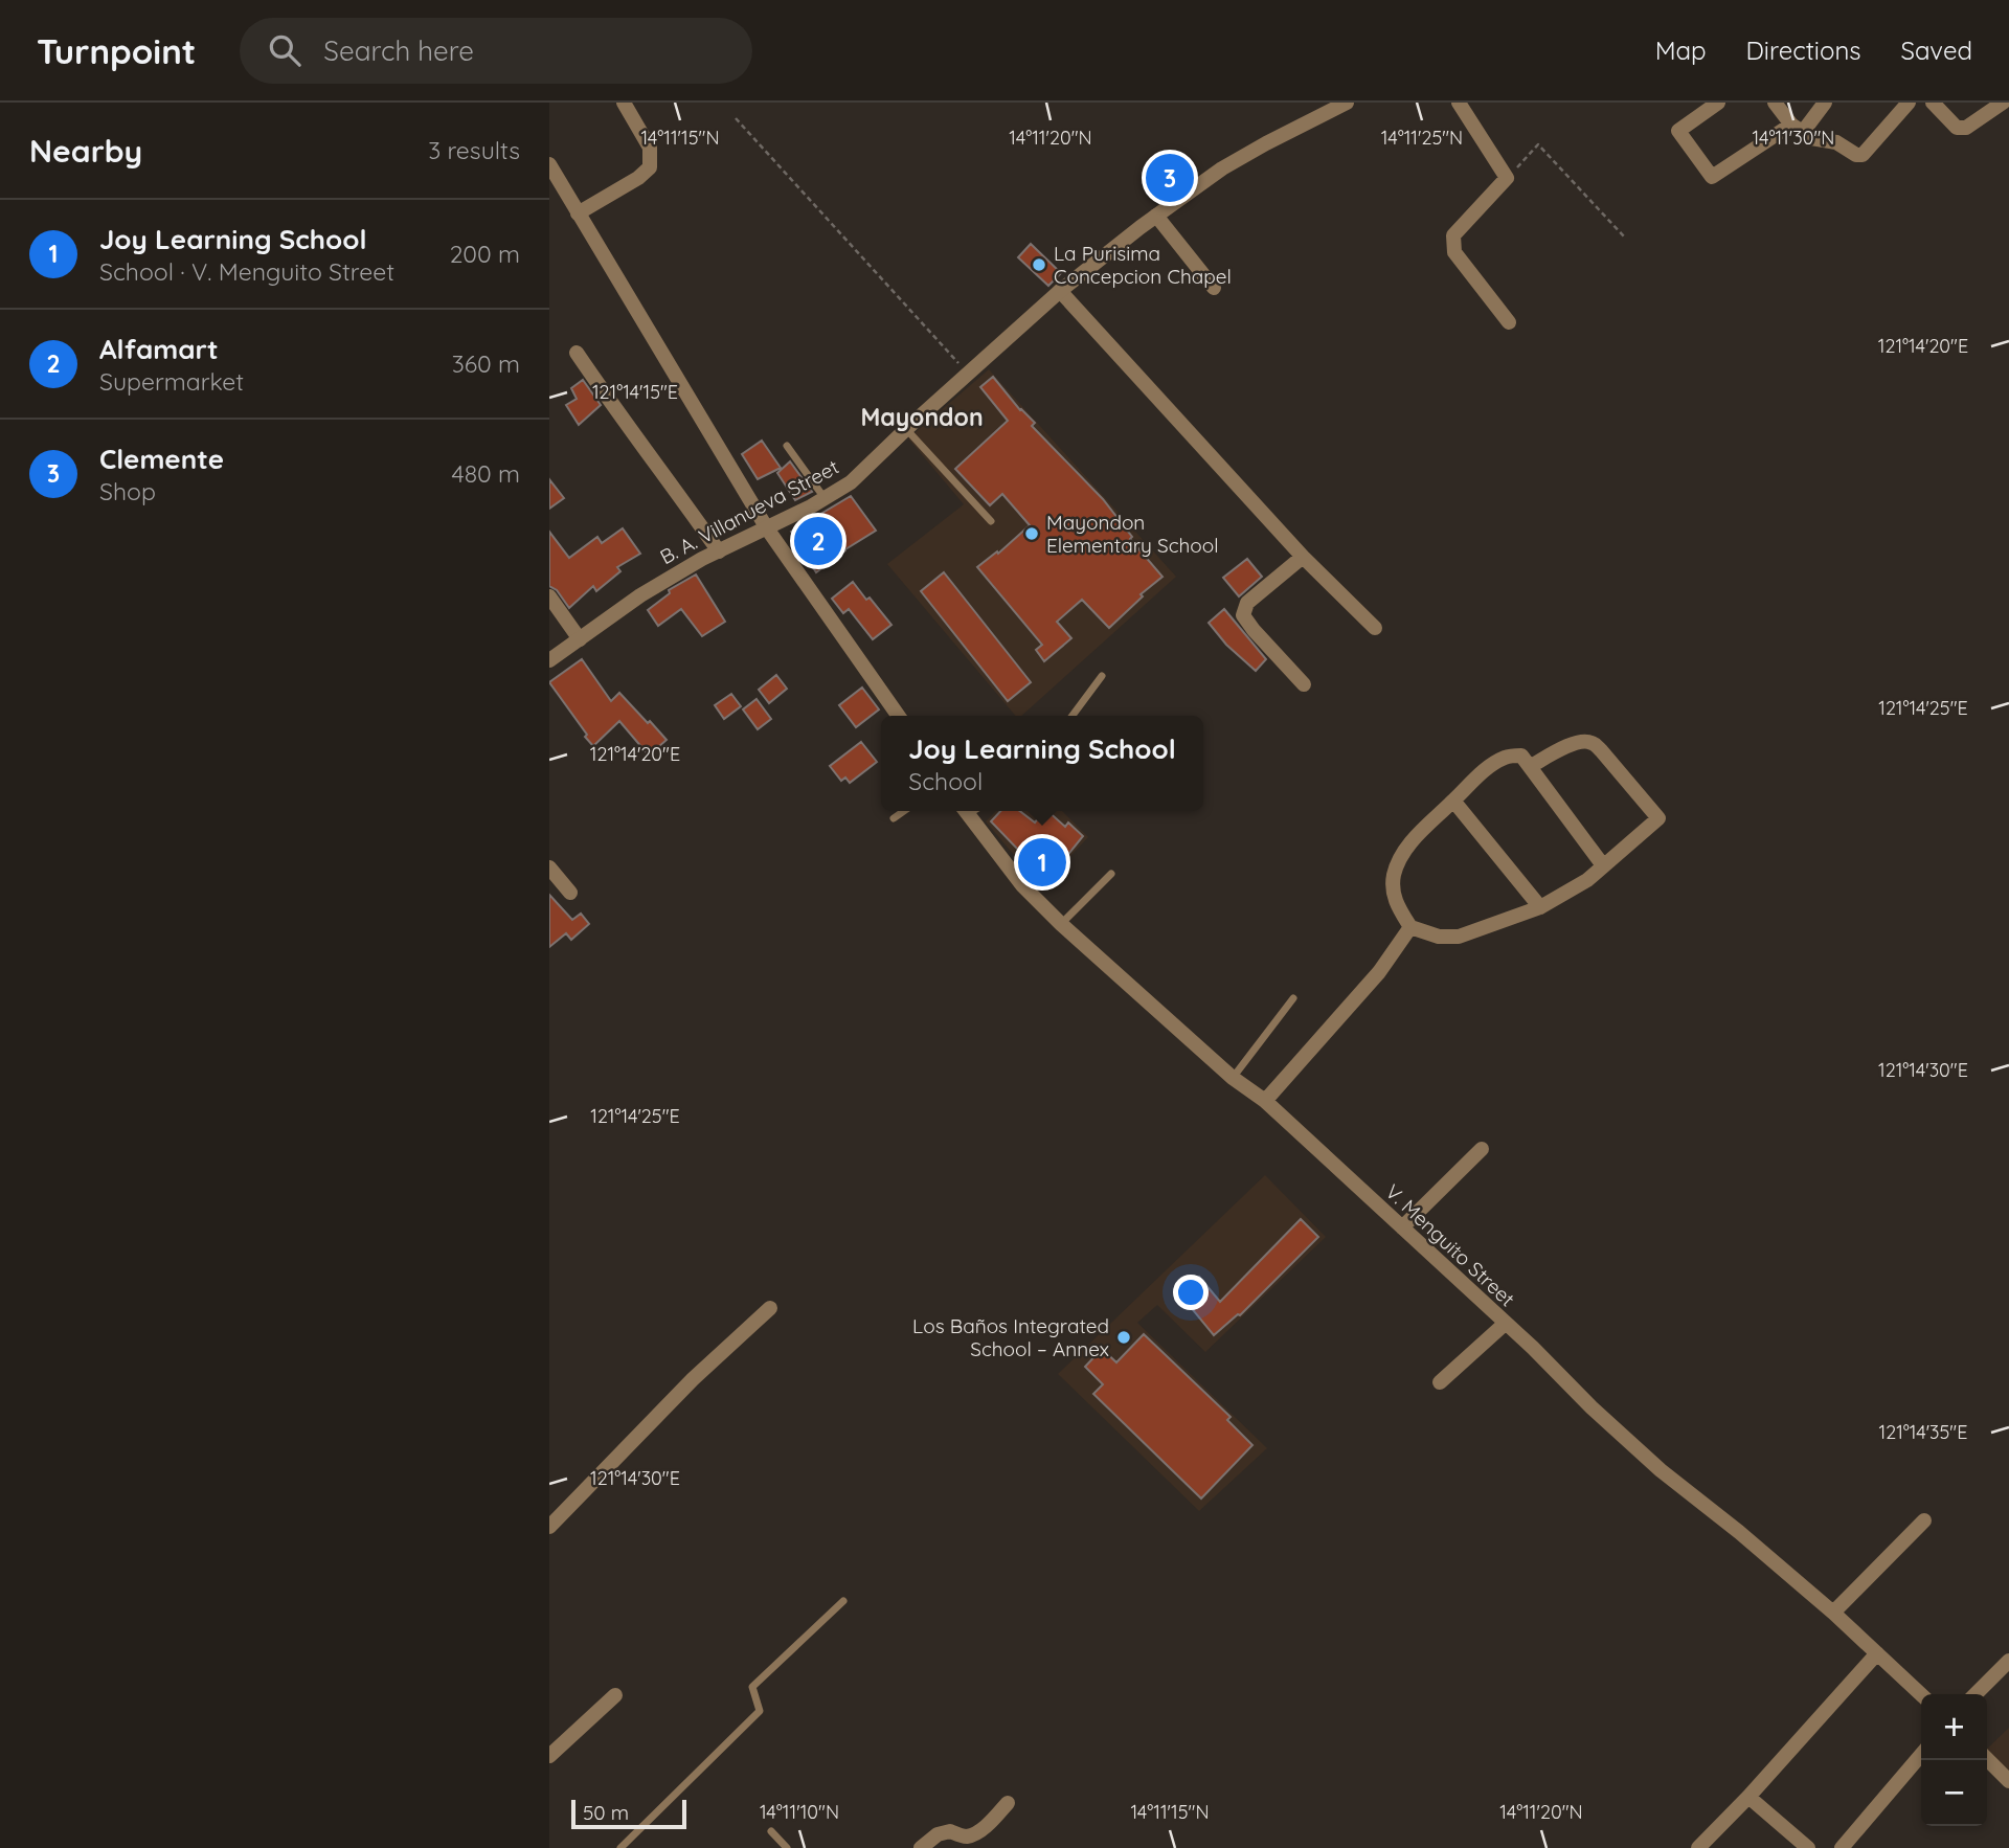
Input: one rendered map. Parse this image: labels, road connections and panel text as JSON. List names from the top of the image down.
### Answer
{
  "streets": {
    "street": ["B. A. Villanueva Street", "V. Menguito Street"]
  },
  "districts": ["Mayondon"],
  "places": ["La Purisima Concepcion Chapel", "Mayondon Elementary School", "Los Baños Integrated School – Annex"],
  "scale_bar": "50 m",
  "page": {
    "header": "Turnpoint",
    "search": "Search here",
    "nav": ["Map", "Directions", "Saved"],
    "heading": ["Nearby", "3 results"],
    "pins": ["3", "2", "1"],
    "list": [
      {
        "mark": "1",
        "name": "Joy Learning School",
        "note": "School · V. Menguito Street",
        "value": "200 m"
      },
      {
        "mark": "2",
        "name": "Alfamart",
        "note": "Supermarket",
        "value": "360 m"
      },
      {
        "mark": "3",
        "name": "Clemente",
        "note": "Shop",
        "value": "480 m"
      }
    ],
    "popup": ["Joy Learning School", "School"],
    "map_buttons": ["+", "−"],
    "scale": "50 m"
  },
  "coordinates": [
    "14°11'15\"N",
    "14°11'20\"N",
    "14°11'25\"N",
    "14°11'30\"N",
    "121°14'20\"E",
    "121°14'15\"E",
    "121°14'25\"E",
    "121°14'30\"E",
    "121°14'35\"E",
    "14°11'10\"N"
  ]
}
